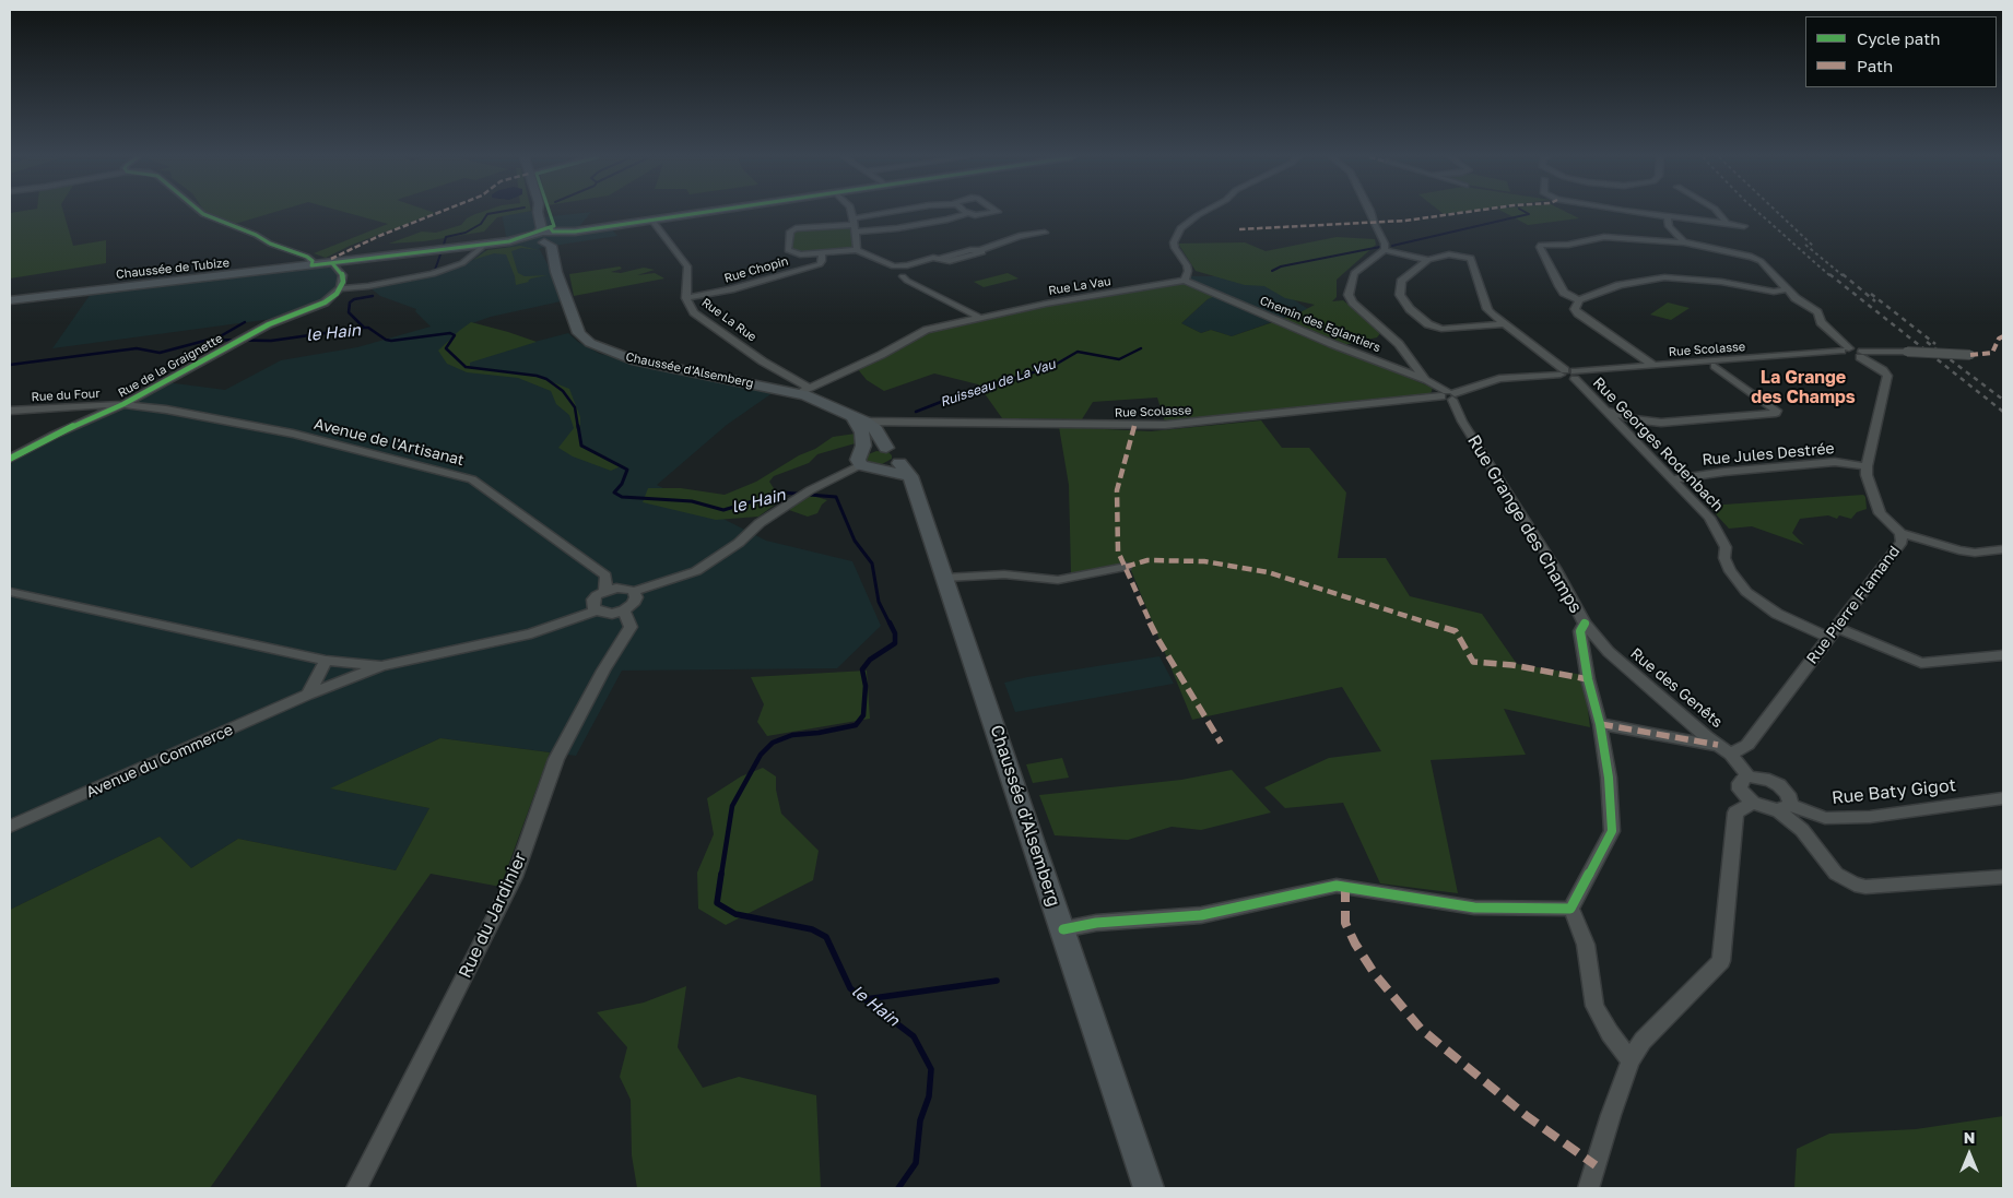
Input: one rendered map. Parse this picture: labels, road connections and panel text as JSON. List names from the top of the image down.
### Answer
{
  "streets": {
    "main road": ["Chaussée de Tubize", "Chaussée d'Alsemberg"],
    "street": [
      "Rue Chopin",
      "Rue La Vau",
      "Rue La Rue",
      "Chemin des Eglantiers",
      "Rue Scolasse",
      "Rue de la Graignette",
      "Rue du Four",
      "Avenue de l'Artisanat",
      "Rue Georges Rodenbach",
      "Rue Jules Destrée",
      "Rue Grange des Champs",
      "Rue Pierre Flamand",
      "Rue des Genêts",
      "Avenue du Commerce",
      "Rue Baty Gigot",
      "Rue du Jardinier"
    ]
  },
  "crossings": [
    ["Chaussée de Tubize", "Rue de la Graignette"],
    ["Chaussée de Tubize", "Chaussée d'Alsemberg"],
    ["Rue Chopin", "Rue La Rue"],
    ["Rue La Vau", "Rue La Rue"],
    ["Rue La Vau", "Chemin des Eglantiers"],
    ["Rue La Vau", "Chaussée d'Alsemberg"],
    ["Rue La Rue", "Chaussée d'Alsemberg"],
    ["Chemin des Eglantiers", "Rue Scolasse"],
    ["Chemin des Eglantiers", "Rue Grange des Champs"],
    ["Rue Scolasse", "Chaussée d'Alsemberg"],
    ["Rue Scolasse", "Rue Georges Rodenbach"],
    ["Rue Scolasse", "Rue Grange des Champs"],
    ["Rue de la Graignette", "Rue du Four"],
    ["Rue de la Graignette", "Avenue de l'Artisanat"],
    ["Rue du Four", "Avenue de l'Artisanat"],
    ["Rue Georges Rodenbach", "Rue Jules Destrée"],
    ["Rue Georges Rodenbach", "Rue Pierre Flamand"],
    ["Rue Jules Destrée", "Rue Pierre Flamand"],
    ["Rue Grange des Champs", "Rue des Genêts"],
    ["Rue Pierre Flamand", "Rue des Genêts"],
    ["Avenue du Commerce", "Rue du Jardinier"]
  ],
  "districts": ["La Grange des Champs"],
  "water": ["le Hain", "Ruisseau de La Vau"],
  "legend": ["Cycle path", "Path"],
  "north": "top"
}
